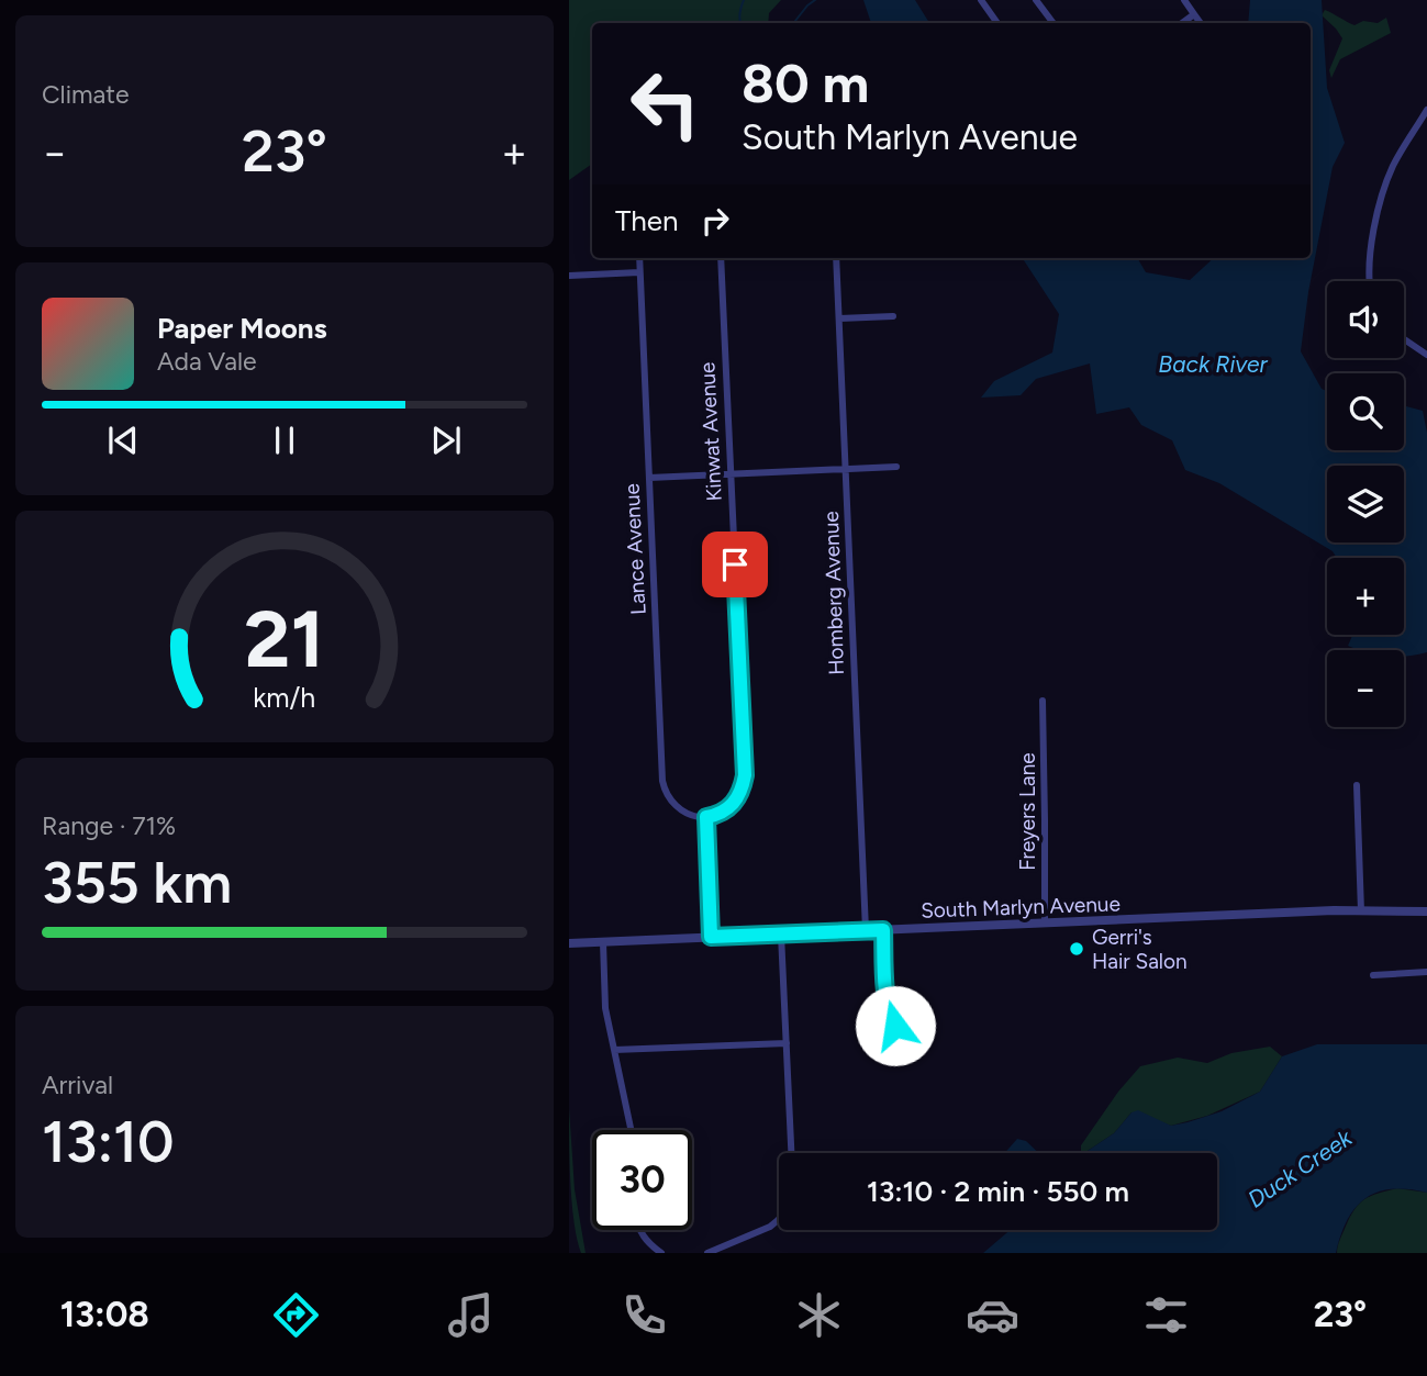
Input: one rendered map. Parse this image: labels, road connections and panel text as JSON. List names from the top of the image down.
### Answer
{
  "streets": {
    "street": [
      "Kinwat Avenue",
      "Lance Avenue",
      "Homberg Avenue",
      "Freyers Lane",
      "South Marlyn Avenue"
    ]
  },
  "crossings": [
    ["Kinwat Avenue", "Lance Avenue"],
    ["Homberg Avenue", "South Marlyn Avenue"],
    ["Freyers Lane", "South Marlyn Avenue"]
  ],
  "water": ["Back River", "Duck Creek"],
  "places": ["Gerri's Hair Salon"],
  "page": {
    "tile": [
      "Climate",
      ["Range · 71%", "355 km"],
      ["Arrival", "13:10"]
    ],
    "turn": ["80 m", "South Marlyn Avenue"],
    "heat": ["−", "23°", "+"],
    "then": "Then",
    "map_buttons": ["+", "−"],
    "song": ["Paper Moons", "Ada Vale"],
    "limit": "30",
    "trip": "13:10 · 2 min · 550 m",
    "tabs": ["13:08", "23°"],
    "gauge": ["21", "km/h"]
  }
}
